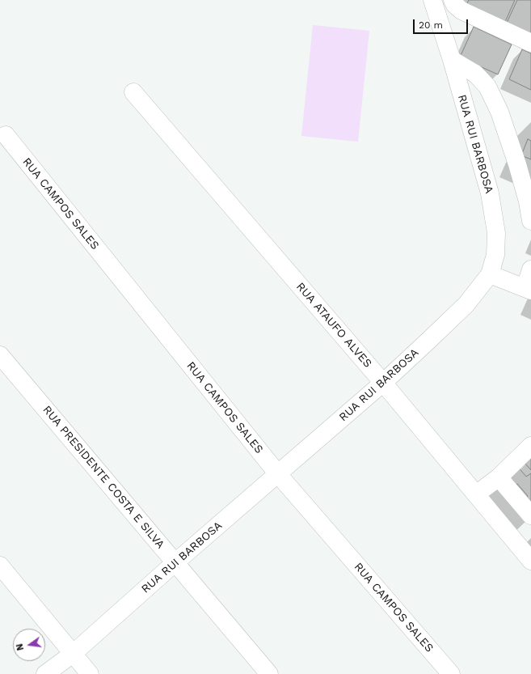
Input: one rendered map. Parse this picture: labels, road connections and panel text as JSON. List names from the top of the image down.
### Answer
{
  "streets": {
    "street": [
      "RUA RUI BARBOSA",
      "RUA CAMPOS SALES",
      "RUA ATAUFO ALVES",
      "RUA PRESIDENTE COSTA E SILVA"
    ]
  },
  "crossings": [
    ["RUA RUI BARBOSA", "RUA CAMPOS SALES"],
    ["RUA RUI BARBOSA", "RUA ATAUFO ALVES"],
    ["RUA RUI BARBOSA", "RUA PRESIDENTE COSTA E SILVA"]
  ],
  "scale_bar": "20 m",
  "north": "left"
}
